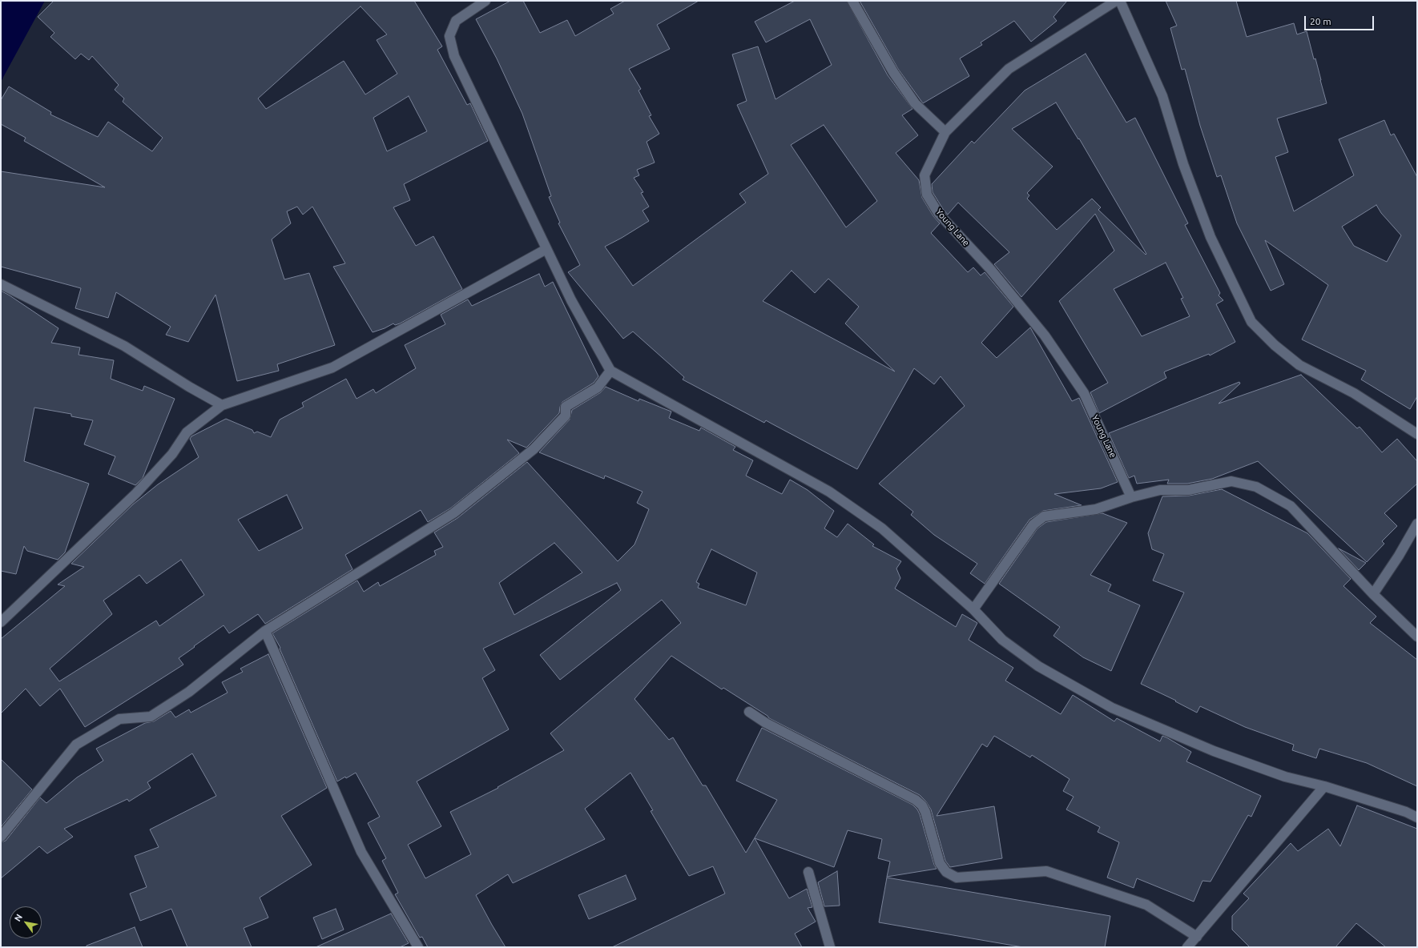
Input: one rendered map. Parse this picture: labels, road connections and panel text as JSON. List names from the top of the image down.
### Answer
{
  "streets": {
    "street": ["Young Lane"]
  },
  "scale_bar": "20 m",
  "north": "top left"
}
